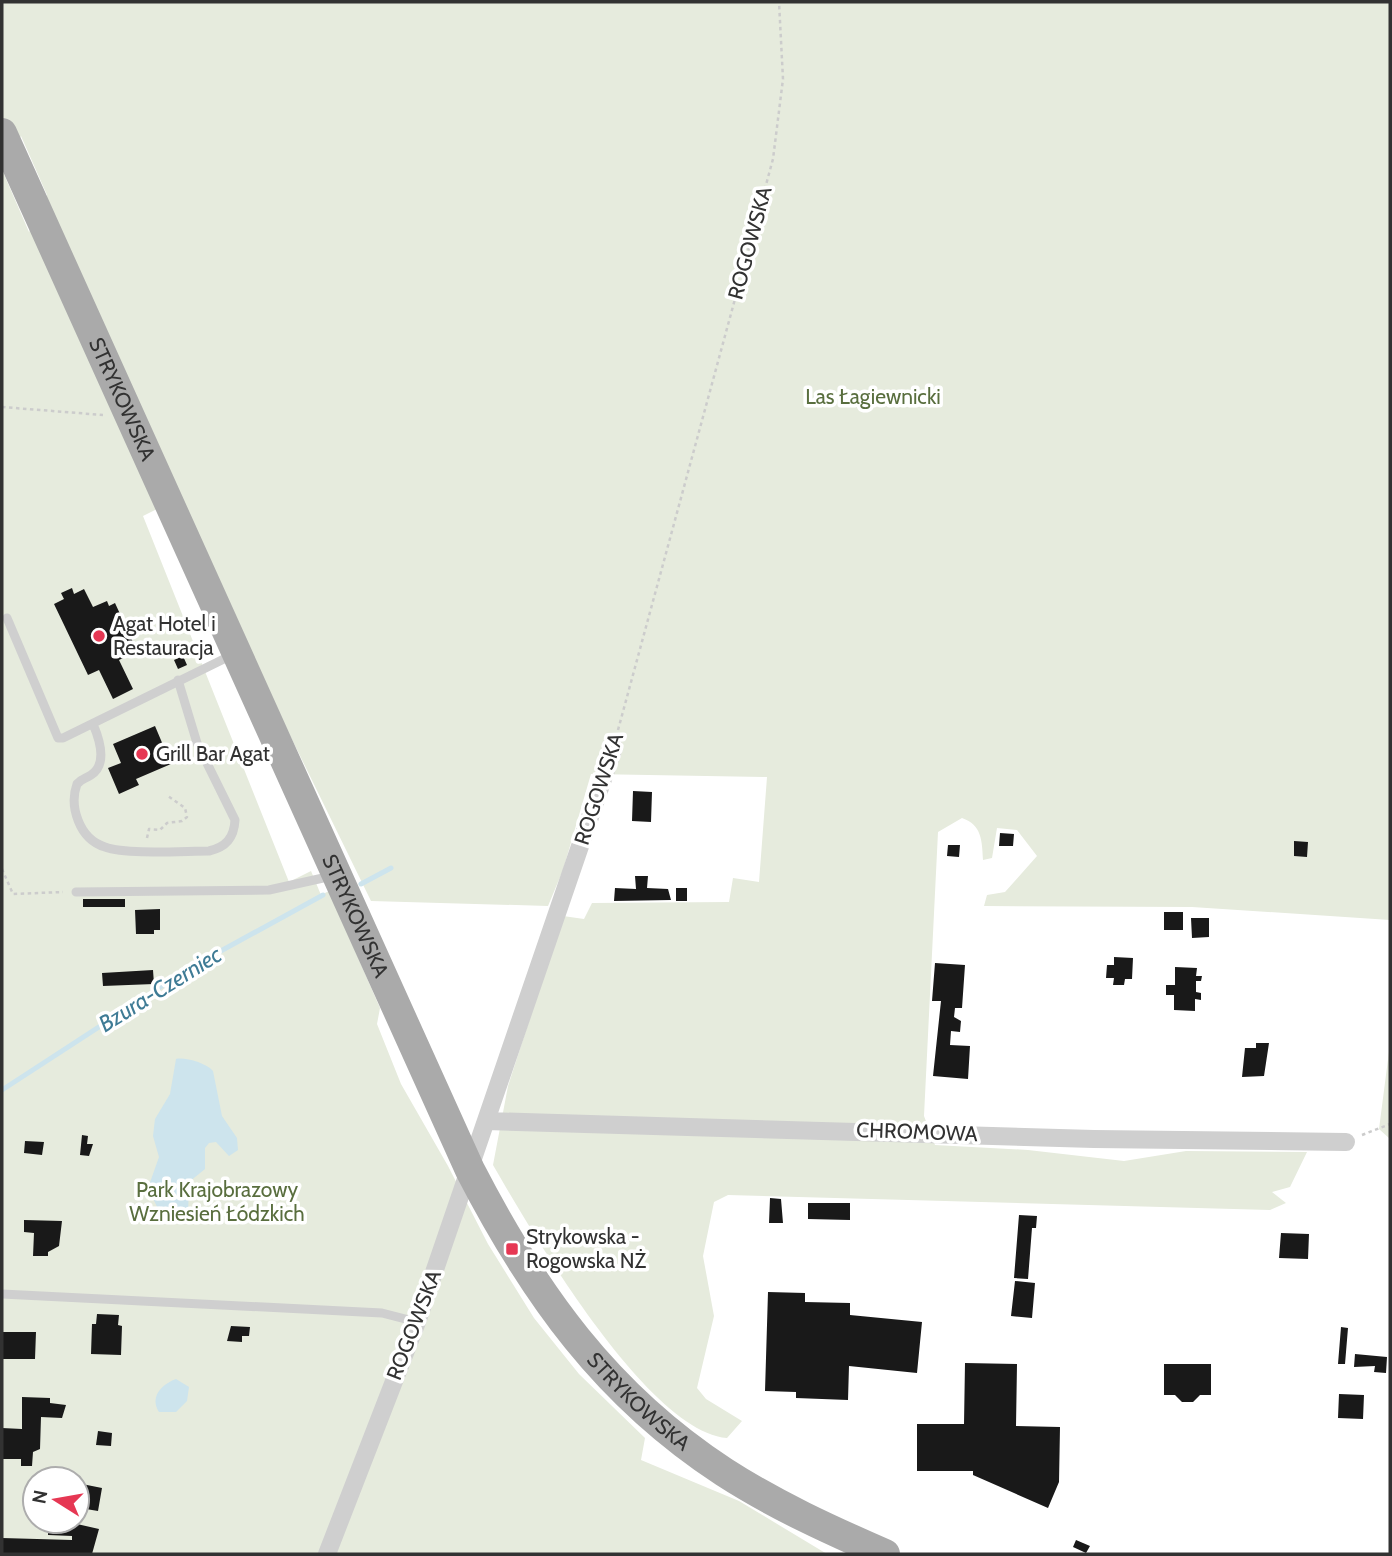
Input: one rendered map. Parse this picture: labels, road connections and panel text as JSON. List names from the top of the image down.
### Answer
{
  "streets": {
    "main road": ["STRYKOWSKA"],
    "street": ["ROGOWSKA", "CHROMOWA"]
  },
  "crossings": [
    ["ROGOWSKA", "STRYKOWSKA"],
    ["ROGOWSKA", "CHROMOWA"]
  ],
  "water": ["Bzura-Czerniec"],
  "parks": ["Las Łagiewnicki", "Park Krajobrazowy Wzniesień Łódzkich"],
  "places": {
    "other": ["Agat Hotel i Restauracja", "Grill Bar Agat"],
    "transit": ["Strykowska - Rogowska NŻ"]
  },
  "north": "left"
}
